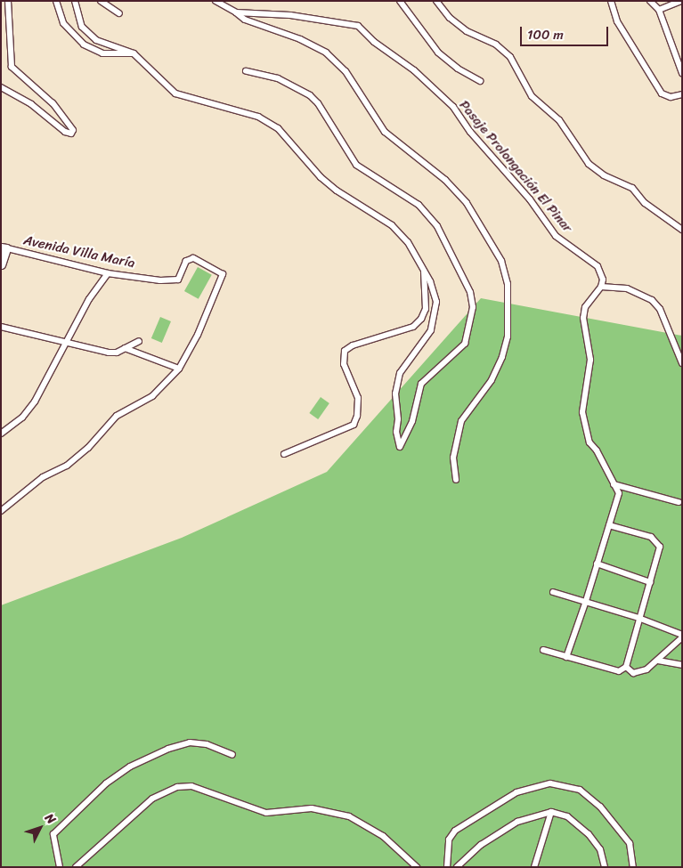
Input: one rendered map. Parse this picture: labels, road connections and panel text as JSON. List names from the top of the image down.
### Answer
{
  "streets": {
    "street": ["Pasaje Prolongación El Pinar", "Avenida Villa María"]
  },
  "scale_bar": "100 m",
  "north": "top right"
}
